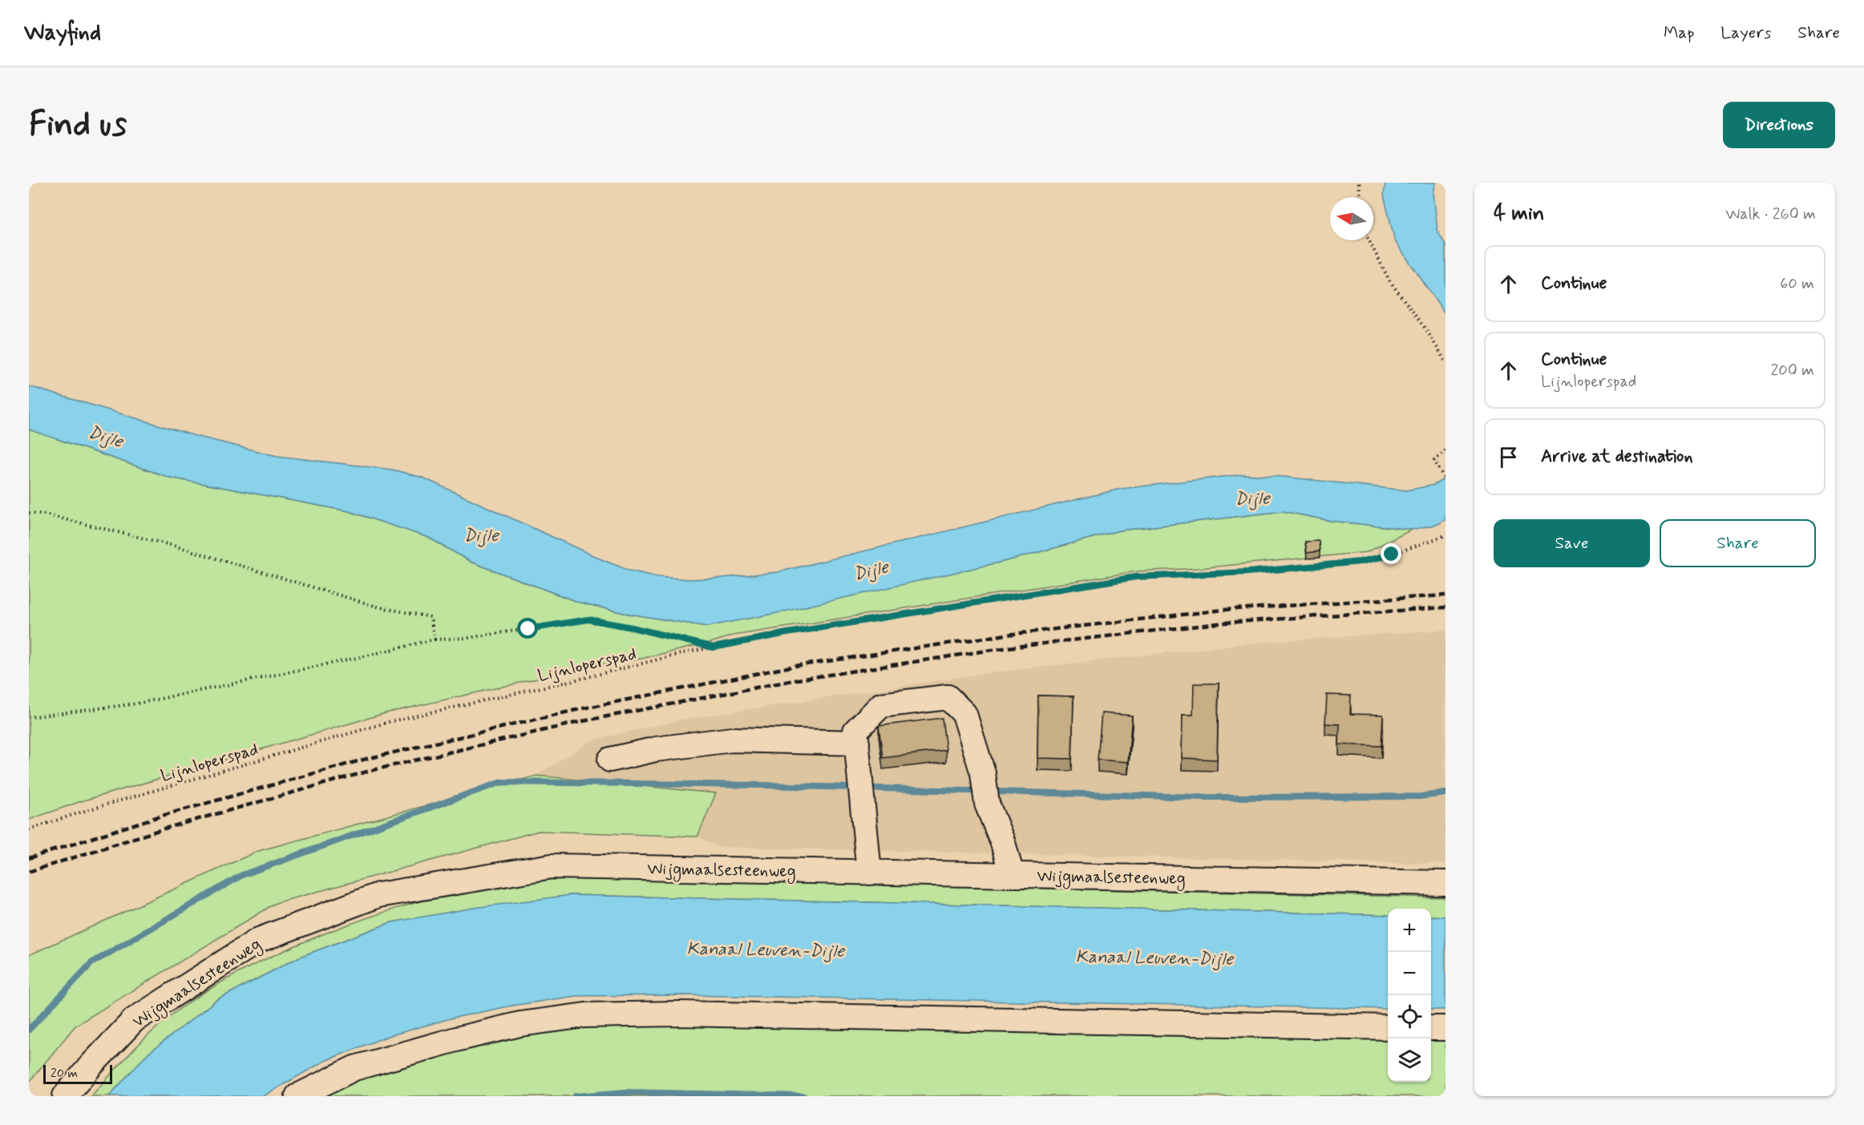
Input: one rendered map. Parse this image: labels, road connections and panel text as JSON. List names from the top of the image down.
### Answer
{
  "streets": {
    "street": ["Wijgmaalsesteenweg"],
    "path": ["Lijnloperspad"]
  },
  "water": ["Dijle", "Kanaal Leuven-Dijle"],
  "scale_bar": "20 m",
  "north": "left",
  "page": {
    "header": "Wayfind",
    "nav": ["Map", "Layers", "Share"],
    "buttons": [
      "Directions",
      ["Save", "Share"]
    ],
    "title": "Find us",
    "heading": ["4 min", "Walk · 260 m"],
    "list": [
      ["Continue", "60 m"],
      ["Continue", "Lijnloperspad", "200 m"],
      "Arrive at destination"
    ],
    "map_buttons": ["+", "−"],
    "scale": "20 m"
  }
}
